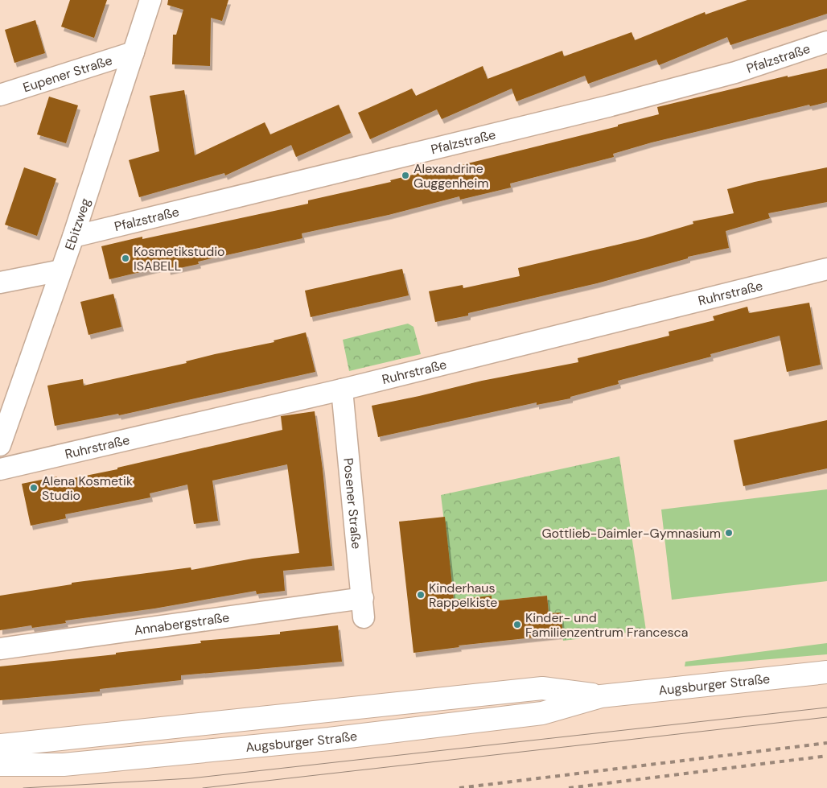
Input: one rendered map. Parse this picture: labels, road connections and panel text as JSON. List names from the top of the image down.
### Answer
{
  "streets": {
    "main road": ["Augsburger Straße"],
    "street": [
      "Pfalzstraße",
      "Eupener Straße",
      "Ebitzweg",
      "Ruhrstraße",
      "Posener Straße",
      "Annabergstraße"
    ]
  },
  "crossings": [
    ["Pfalzstraße", "Ebitzweg"],
    ["Eupener Straße", "Ebitzweg"],
    ["Ruhrstraße", "Posener Straße"],
    ["Posener Straße", "Annabergstraße"]
  ],
  "places": [
    "Alexandrine Guggenheim",
    "Kosmetikstudio ISABELL",
    "Alena Kosmetik Studio",
    "Gottlieb-Daimler-Gymnasium",
    "Kinderhaus Rappelkiste",
    "Kinder- und Familienzentrum Francesca"
  ]
}
